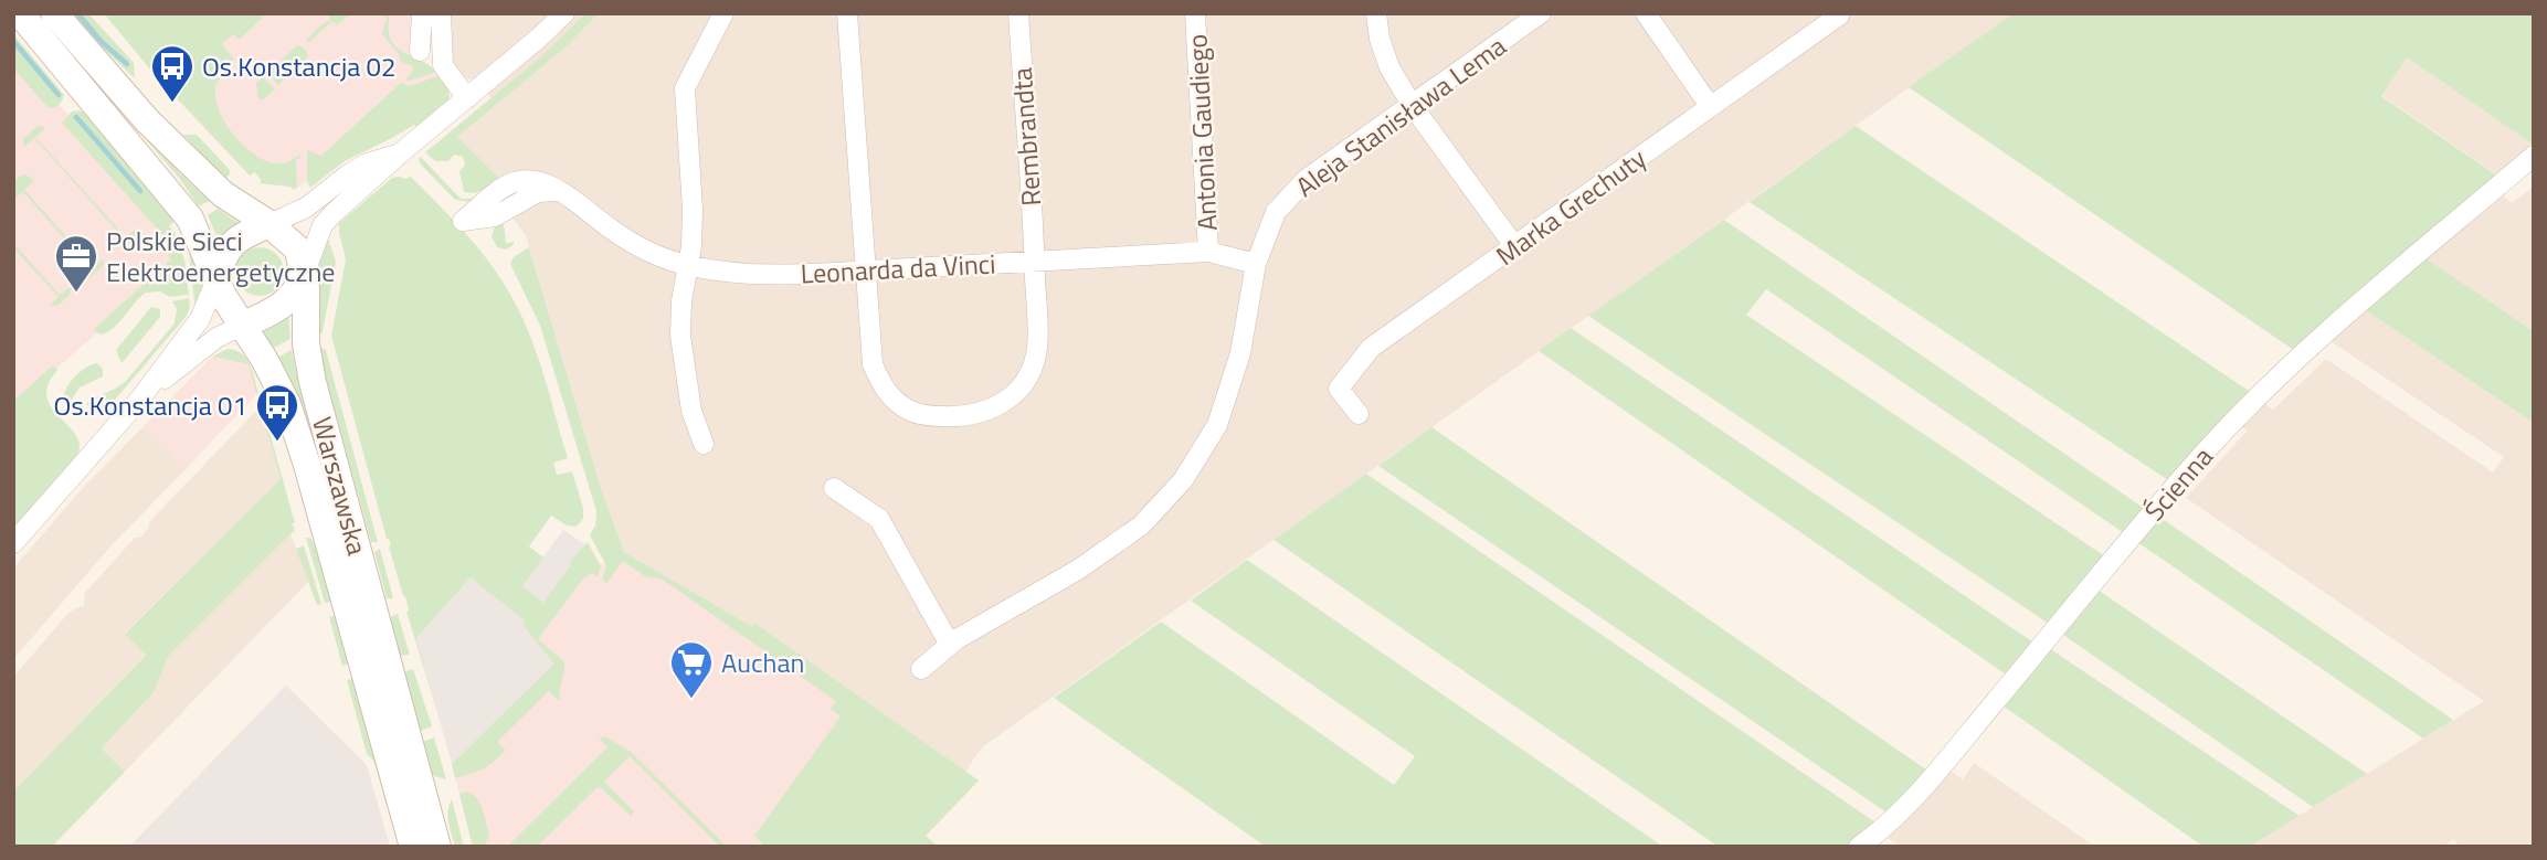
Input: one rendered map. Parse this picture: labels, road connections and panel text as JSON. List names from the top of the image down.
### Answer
{
  "streets": {
    "main road": ["Warszawska"],
    "street": [
      "Aleja Stanisława Lema",
      "Antonia Gaudiego",
      "Rembrandta",
      "Marka Grechuty",
      "Leonarda da Vinci",
      "Ścienna"
    ]
  },
  "crossings": [
    ["Aleja Stanisława Lema", "Leonarda da Vinci"],
    ["Antonia Gaudiego", "Leonarda da Vinci"],
    ["Rembrandta", "Leonarda da Vinci"]
  ],
  "places": {
    "bus stop": ["Os.Konstancja 02", "Os.Konstancja 01"],
    "office": ["Polskie Sieci Elektroenergetyczne"],
    "supermarket": ["Auchan"]
  }
}
